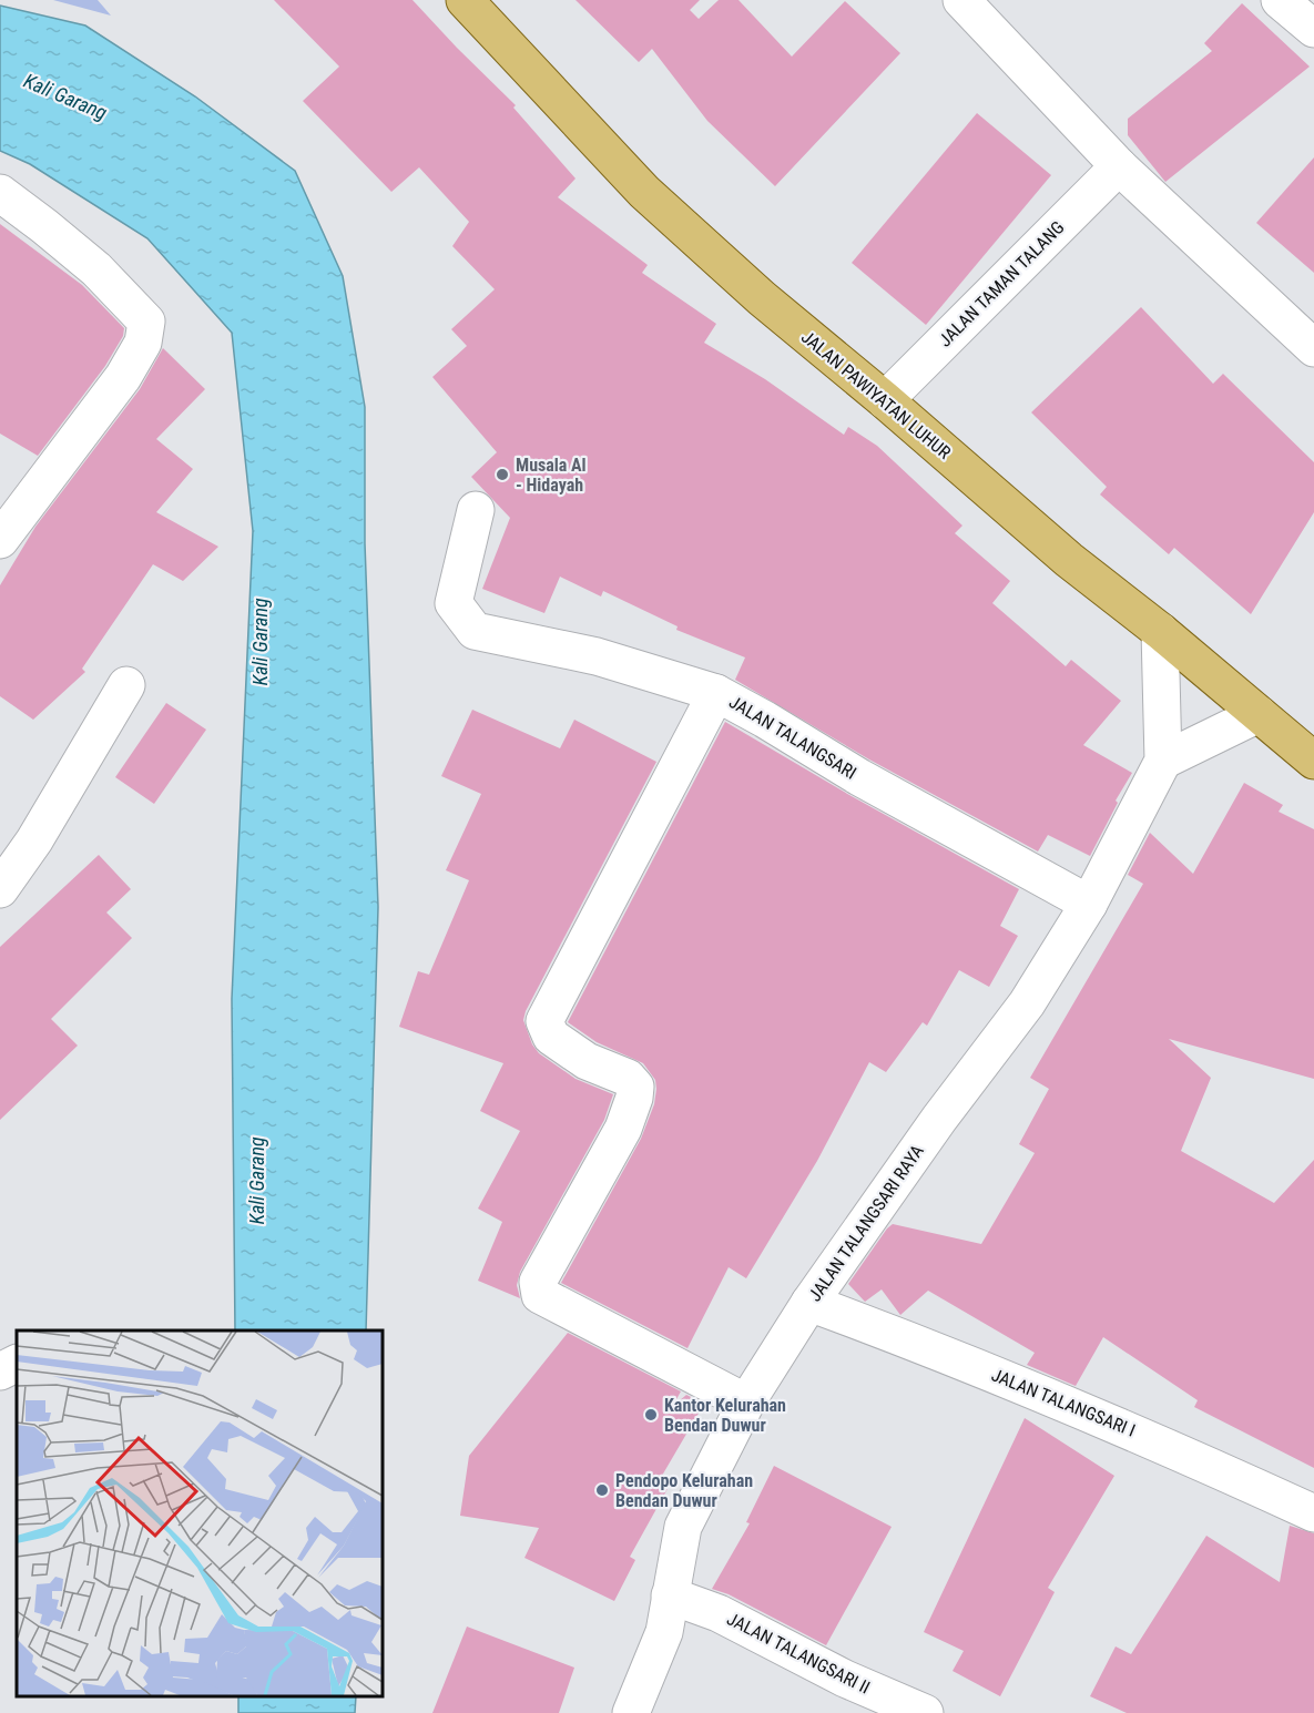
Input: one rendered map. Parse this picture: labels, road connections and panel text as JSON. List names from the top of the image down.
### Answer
{
  "streets": {
    "main road": ["JALAN PAWIYATAN LUHUR"],
    "street": [
      "JALAN TAMAN TALANG",
      "JALAN TALANGSARI",
      "JALAN TALANGSARI RAYA",
      "JALAN TALANGSARI I",
      "JALAN TALANGSARI II"
    ]
  },
  "crossings": [
    ["JALAN TAMAN TALANG", "JALAN PAWIYATAN LUHUR"],
    ["JALAN PAWIYATAN LUHUR", "JALAN TALANGSARI RAYA"],
    ["JALAN TALANGSARI", "JALAN TALANGSARI RAYA"],
    ["JALAN TALANGSARI RAYA", "JALAN TALANGSARI I"],
    ["JALAN TALANGSARI RAYA", "JALAN TALANGSARI II"]
  ],
  "water": ["Kali Garang"],
  "places": ["Musala Al - Hidayah", "Kantor Kelurahan Bendan Duwur", "Pendopo Kelurahan Bendan Duwur"]
}
